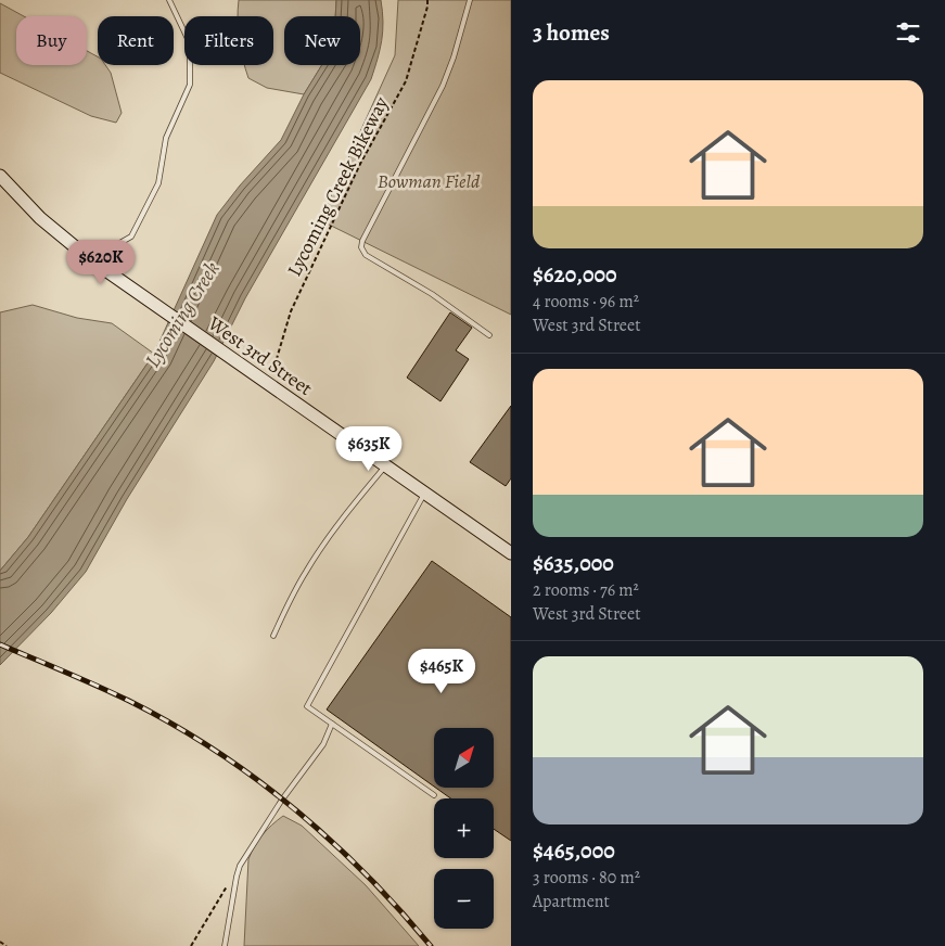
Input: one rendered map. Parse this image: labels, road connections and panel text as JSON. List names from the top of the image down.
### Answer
{
  "streets": {
    "main road": ["West 3rd Street"],
    "path": ["Lycoming Creek Bikeway"]
  },
  "crossings": [
    ["Lycoming Creek Bikeway", "West 3rd Street"]
  ],
  "water": ["Lycoming Creek"],
  "parks": ["Bowman Field"],
  "north": "top right",
  "page": {
    "heading": "3 homes",
    "chip": [
      "Buy",
      "Rent",
      "Filters",
      "New"
    ],
    "list": [
      {
        "name": "$620,000",
        "note": "4 rooms · 96 m² · West 3rd Street"
      },
      {
        "name": "$635,000",
        "note": "2 rooms · 76 m² · West 3rd Street"
      },
      {
        "name": "$465,000",
        "note": "3 rooms · 80 m² · Apartment"
      }
    ],
    "price": ["$620K", "$635K", "$465K"],
    "map_buttons": ["+", "−"]
  }
}
